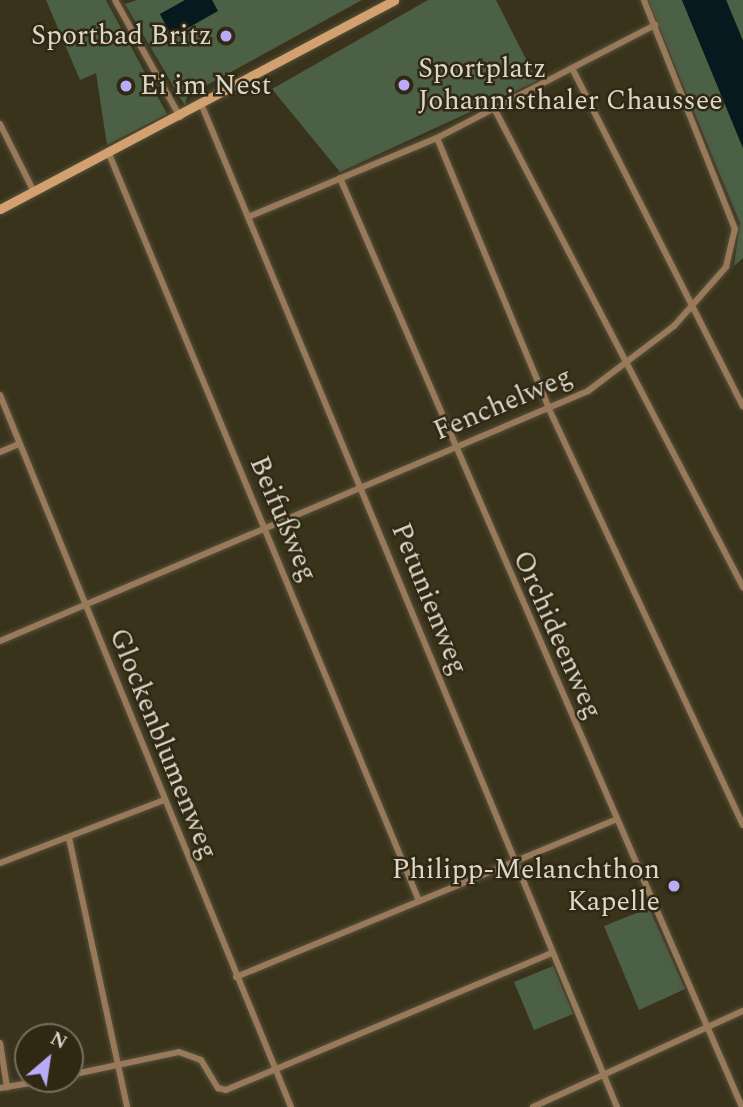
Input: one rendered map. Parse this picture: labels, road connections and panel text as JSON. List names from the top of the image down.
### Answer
{
  "streets": {
    "street": [
      "Fenchelweg",
      "Beifußweg",
      "Petunienweg",
      "Orchideenweg",
      "Glockenblumenweg"
    ]
  },
  "crossings": [
    ["Fenchelweg", "Beifußweg"],
    ["Fenchelweg", "Petunienweg"],
    ["Fenchelweg", "Orchideenweg"],
    ["Fenchelweg", "Glockenblumenweg"]
  ],
  "places": [
    "Sportbad Britz",
    "Sportplatz Johannisthaler Chaussee",
    "Ei im Nest",
    "Philipp-Melanchthon Kapelle"
  ],
  "north": "top right"
}
